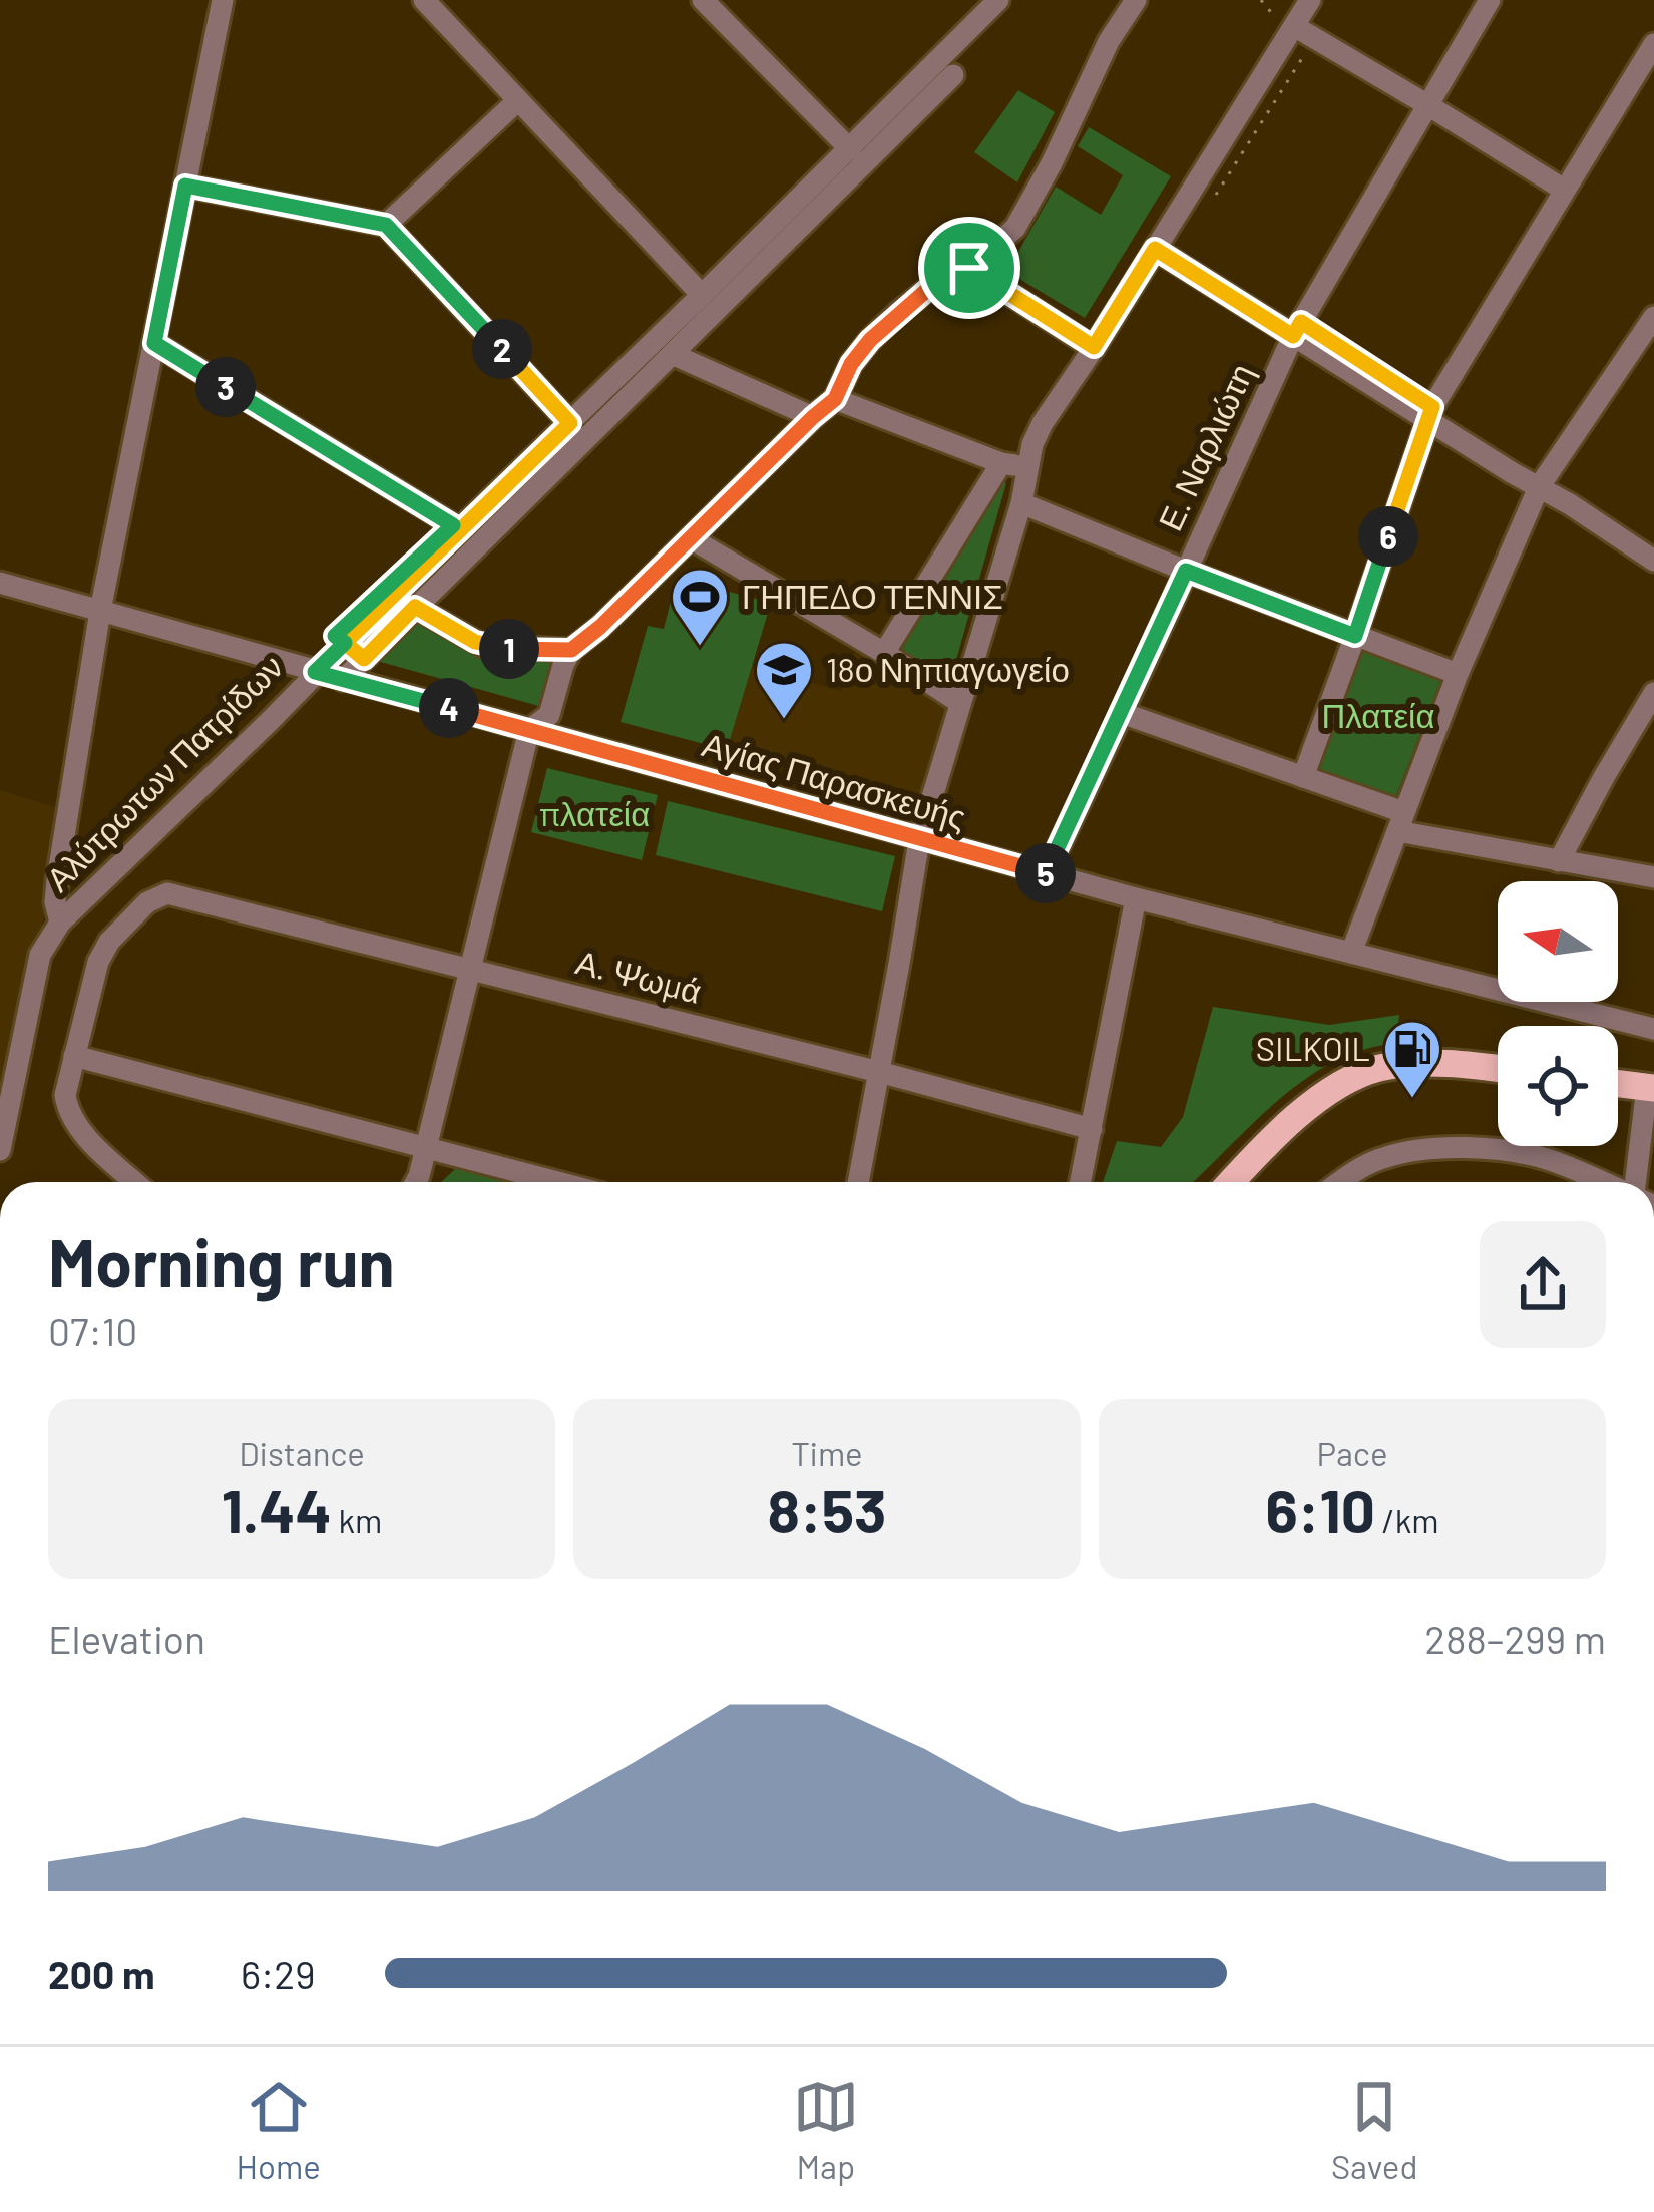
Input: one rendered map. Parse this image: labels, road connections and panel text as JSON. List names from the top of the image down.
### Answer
{
  "streets": {
    "street": [
      "Ε. Ναρλιώτη",
      "Αλύτρωτων Πατρίδων",
      "Αγίας Παρασκευής",
      "Α. Ψωμά"
    ]
  },
  "crossings": [
    ["Ε. Ναρλιώτη", "Αγίας Παρασκευής"],
    ["Αλύτρωτων Πατρίδων", "Αγίας Παρασκευής"]
  ],
  "parks": ["Πλατεία", "πλατεία"],
  "places": {
    "sports": ["ΓΗΠΕΔΟ ΤΕΝΝΙΣ"],
    "school or university": ["18ο Νηπιαγωγείο"],
    "fuel station": ["SILKOIL"]
  },
  "north": "left",
  "page": {
    "pins": [
      "2",
      "3",
      "6",
      "1",
      "4",
      "5"
    ],
    "heading": ["Morning run", "07:10"],
    "stats": [
      ["Distance", "1.44 km"],
      ["Time", "8:53"],
      ["Pace", "6:10 /km"]
    ],
    "chart": ["Elevation", "288–299 m"],
    "list": [
      {
        "name": "200 m",
        "note": "6:29"
      }
    ],
    "tabs": ["Home", "Map", "Saved"]
  }
}
